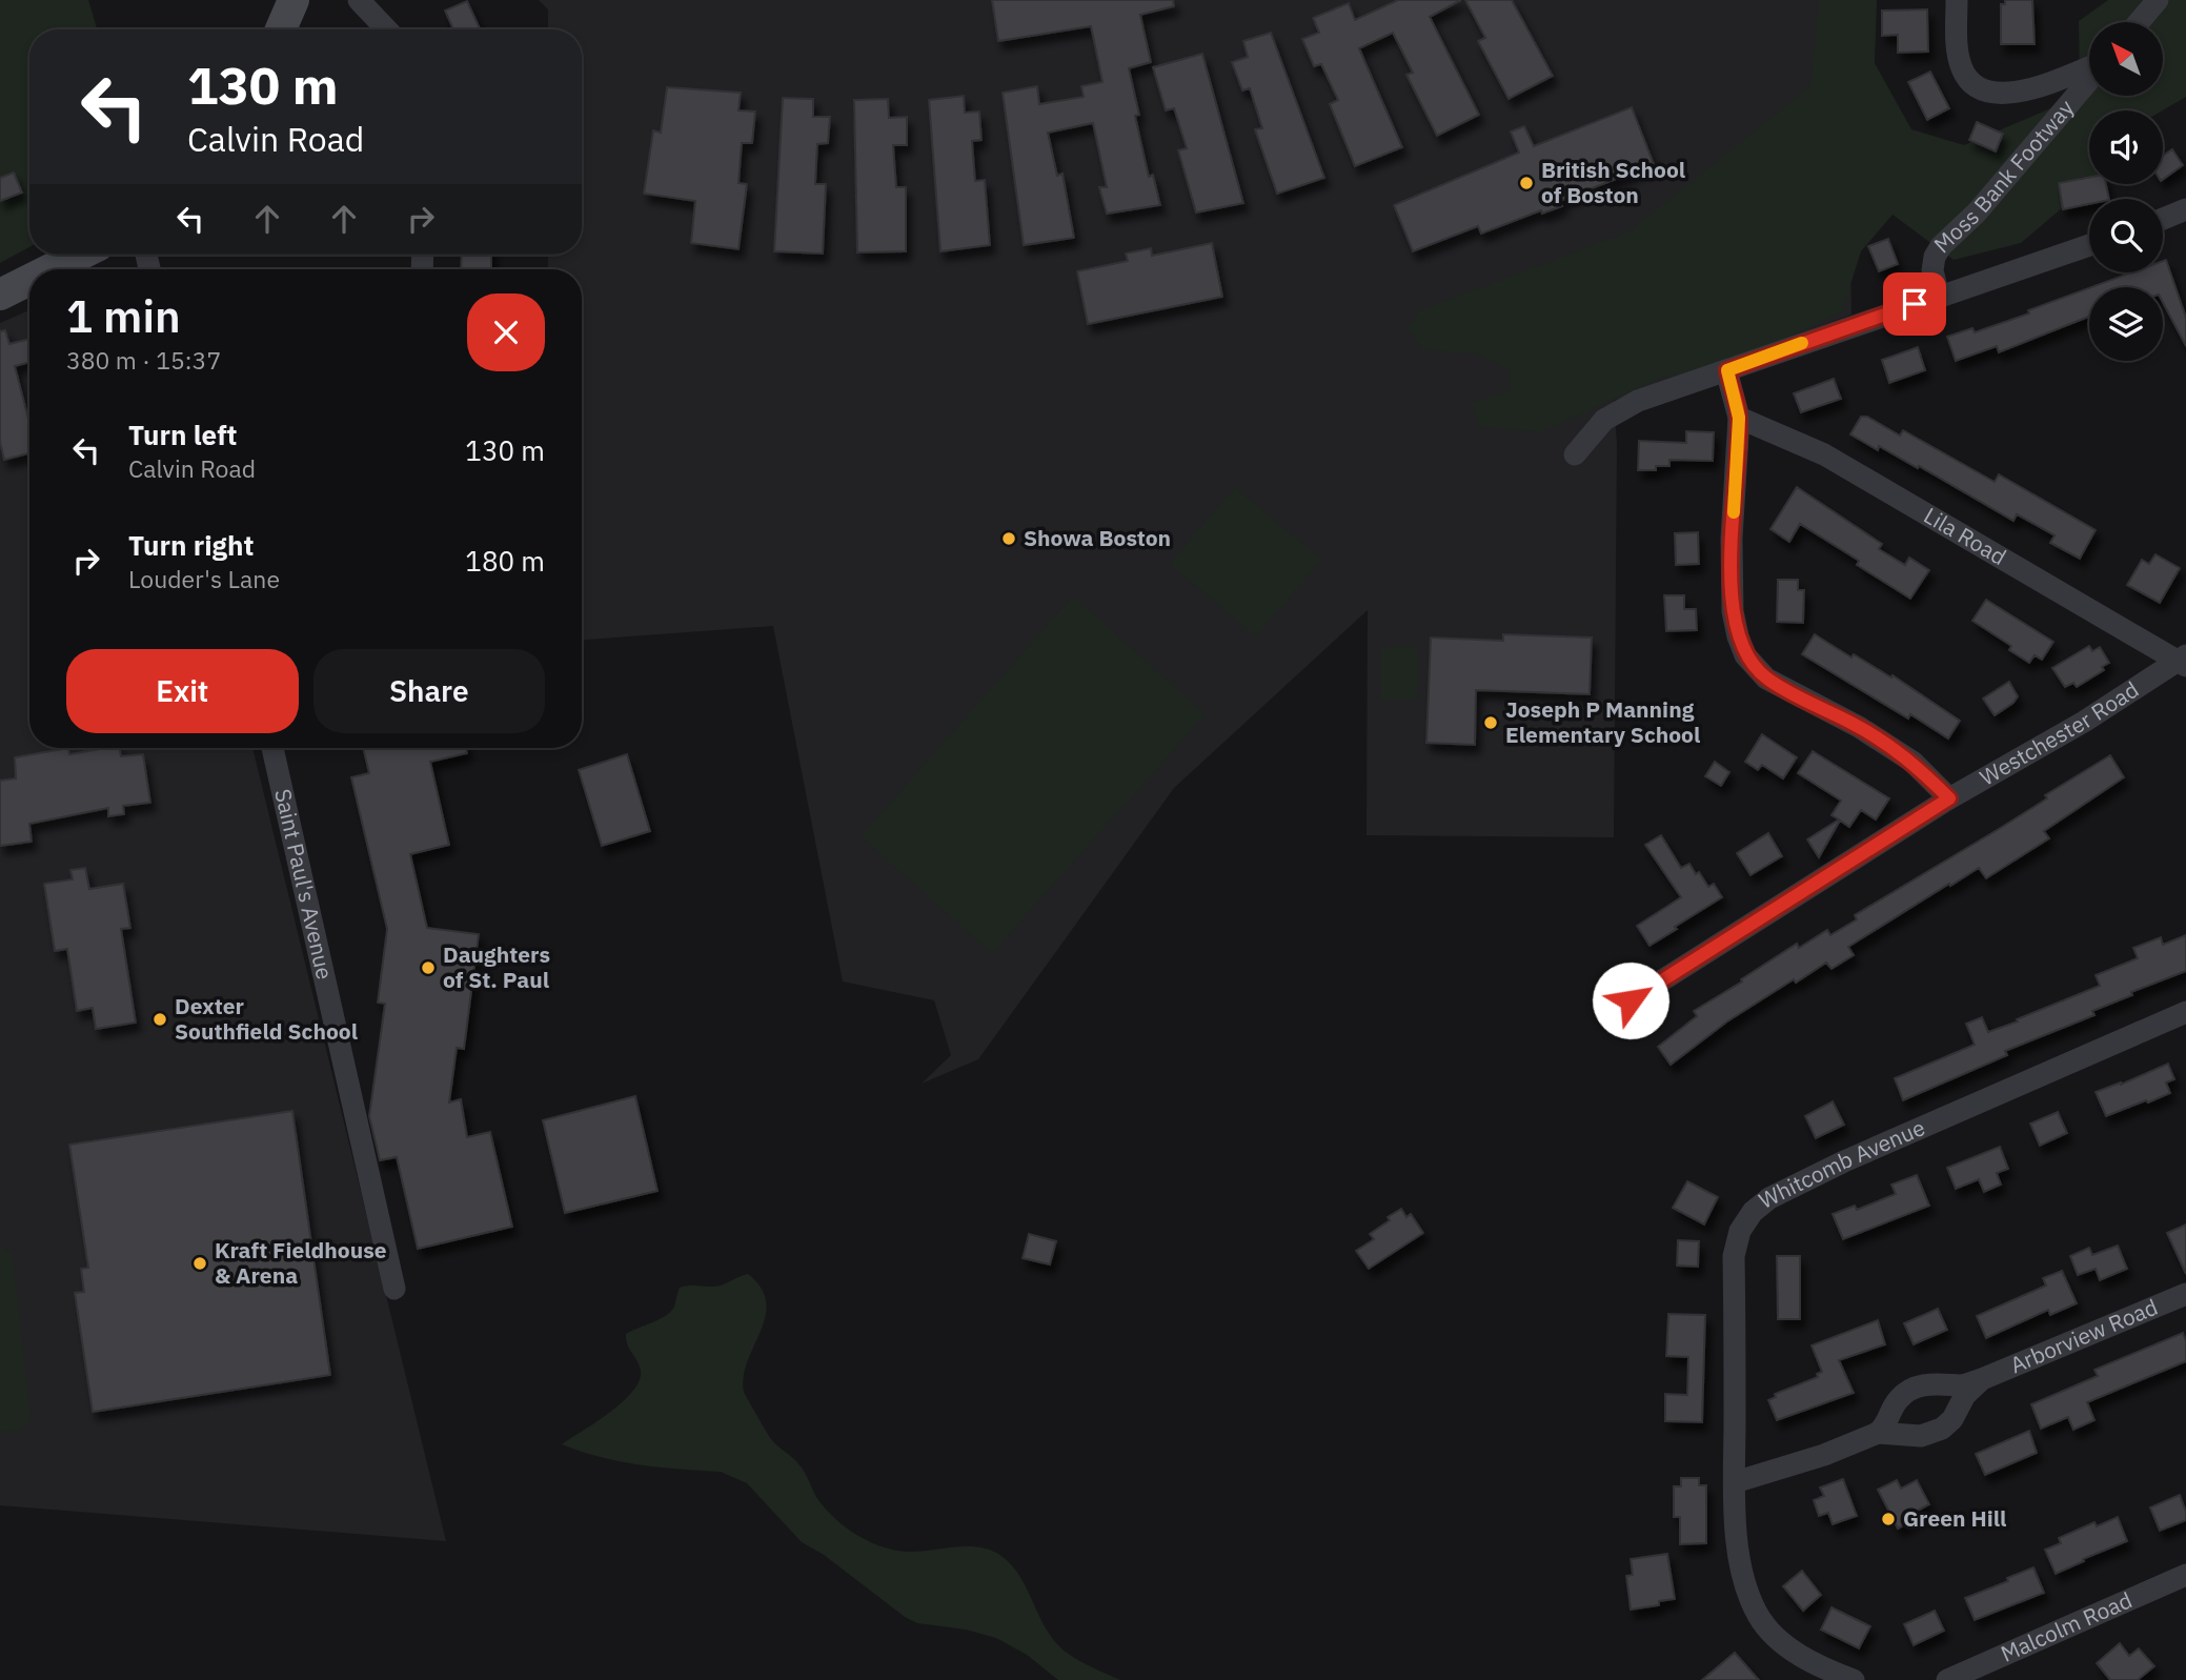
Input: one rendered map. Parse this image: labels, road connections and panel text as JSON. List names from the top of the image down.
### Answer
{
  "streets": {
    "street": [
      "Moss Bank Footway",
      "Lila Road",
      "Westchester Road",
      "Saint Paul's Avenue",
      "Whitcomb Avenue",
      "Arborview Road",
      "Malcolm Road"
    ]
  },
  "crossings": [
    ["Lila Road", "Westchester Road"],
    ["Whitcomb Avenue", "Arborview Road"]
  ],
  "places": [
    "British School of Boston",
    "Showa Boston",
    "Joseph P Manning Elementary School",
    "Daughters of St. Paul",
    "Dexter Southfield School",
    "Kraft Fieldhouse & Arena",
    "Green Hill"
  ],
  "north": "top left",
  "page": {
    "turn": ["130 m", "Calvin Road"],
    "heading": ["1 min", "380 m · 15:37"],
    "list": [
      {
        "name": "Turn left",
        "note": "Calvin Road",
        "value": "130 m"
      },
      {
        "name": "Turn right",
        "note": "Louder's Lane",
        "value": "180 m"
      }
    ],
    "buttons": ["Exit", "Share"]
  }
}
